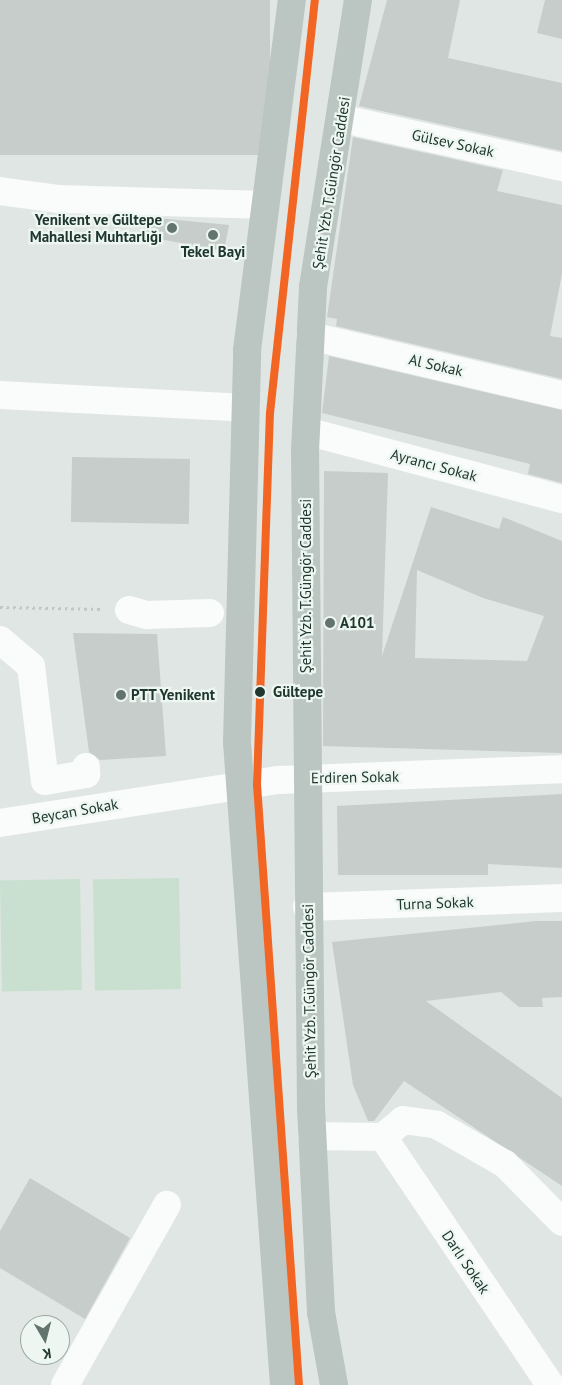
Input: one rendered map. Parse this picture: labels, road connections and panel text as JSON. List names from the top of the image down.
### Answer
{
  "streets": {
    "main road": ["Şehit Yzb. T.Güngör Caddesi"],
    "street": [
      "Gülsev Sokak",
      "Al Sokak",
      "Ayrancı Sokak",
      "Erdiren Sokak",
      "Beycan Sokak",
      "Turna Sokak",
      "Darlı Sokak"
    ]
  },
  "crossings": [
    ["Gülsev Sokak", "Şehit Yzb. T.Güngör Caddesi"],
    ["Şehit Yzb. T.Güngör Caddesi", "Al Sokak"],
    ["Şehit Yzb. T.Güngör Caddesi", "Ayrancı Sokak"],
    ["Şehit Yzb. T.Güngör Caddesi", "Erdiren Sokak"],
    ["Şehit Yzb. T.Güngör Caddesi", "Turna Sokak"],
    ["Erdiren Sokak", "Beycan Sokak"]
  ],
  "places": [
    "Yenikent ve Gültepe Mahallesi Muhtarlığı",
    "Tekel Bayi",
    "A101",
    "Gültepe",
    "PTT Yenikent"
  ],
  "north": "bottom"
}
